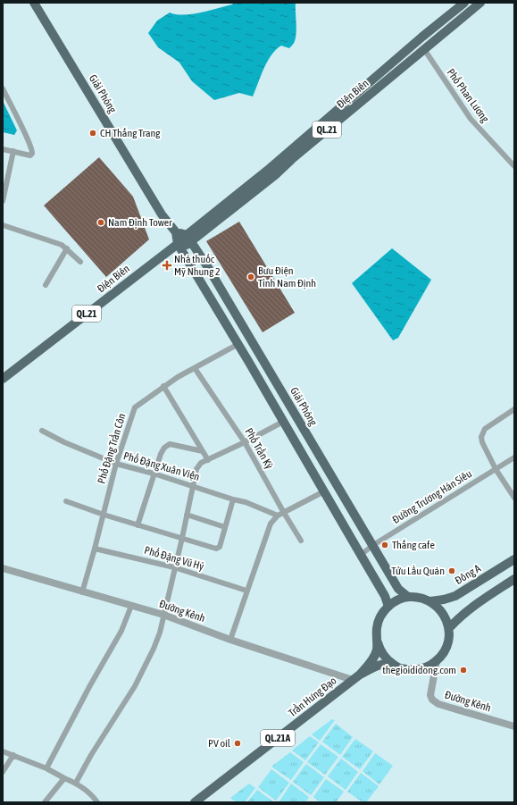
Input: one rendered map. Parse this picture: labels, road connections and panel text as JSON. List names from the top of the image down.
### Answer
{
  "streets": {
    "main road": [
      "Giải Phóng",
      "Điện Biên",
      "QL.21",
      "Đông A",
      "Trần Hưng Đạo",
      "QL.21A"
    ],
    "street": [
      "Phố Phan Lương",
      "Phố Đặng Trần Côn",
      "Phố Trần Kỳ",
      "Phố Đặng Xuân Viện",
      "Đường Trương Hán Siêu",
      "Phố Đặng Vũ Hỷ",
      "Đường Kênh"
    ]
  },
  "crossings": [
    ["Giải Phóng", "Điện Biên"],
    ["Giải Phóng", "Phố Đặng Trần Côn"],
    ["Giải Phóng", "Đường Trương Hán Siêu"],
    ["Giải Phóng", "Đông A"],
    ["Giải Phóng", "Đường Kênh"],
    ["Điện Biên", "Phố Phan Lương"],
    ["Phố Đặng Trần Côn", "Phố Trần Kỳ"],
    ["Phố Đặng Trần Côn", "Phố Đặng Xuân Viện"],
    ["Phố Đặng Trần Côn", "Phố Đặng Vũ Hỷ"],
    ["Phố Đặng Trần Côn", "Đường Kênh"],
    ["Phố Trần Kỳ", "Phố Đặng Xuân Viện"],
    ["Đông A", "Đường Kênh"],
    ["Đường Kênh", "Trần Hưng Đạo"]
  ],
  "places": {
    "other": [
      "CH Thắng Trang",
      "Nam Định Tower",
      "Bưu Điện Tỉnh Nam Định",
      "Thắng cafe",
      "Tửu Lầu Quán",
      "thegioididong.com",
      "PV oil"
    ],
    "health": ["Nhà thuốc Mỹ Nhung 2"]
  }
}
